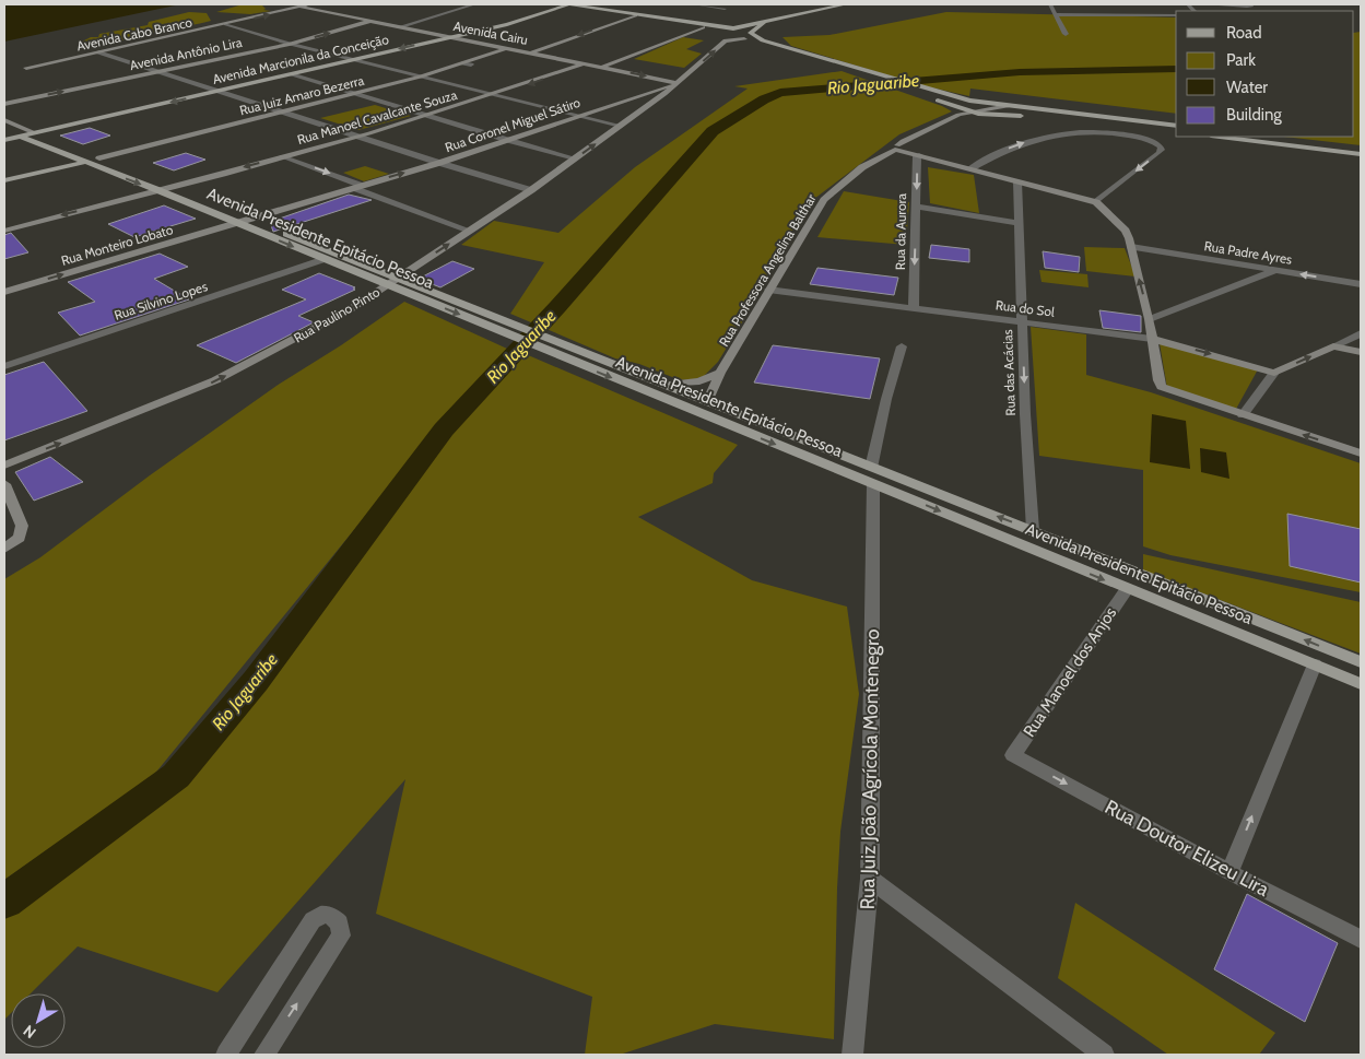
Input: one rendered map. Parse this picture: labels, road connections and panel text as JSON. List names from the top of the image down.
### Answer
{
  "streets": {
    "main road": ["Avenida Marcionila da Conceição", "Avenida Presidente Epitácio Pessoa"],
    "street": [
      "Avenida Cairu",
      "Avenida Cabo Branco",
      "Avenida Antônio Lira",
      "Rua Juiz Amaro Bezerra",
      "Rua Manoel Cavalcante Souza",
      "Rua Coronel Miguel Sátiro",
      "Rua da Aurora",
      "Rua Monteiro Lobato",
      "Rua Padre Ayres",
      "Rua Professora Angelina Balthar",
      "Rua Silvino Lopes",
      "Rua do Sol",
      "Rua Paulino Pinto",
      "Rua das Acácias",
      "Rua Manoel dos Anjos",
      "Rua Juiz João Agrícola Montenegro",
      "Rua Doutor Elizeu Lira"
    ]
  },
  "crossings": [
    ["Avenida Cairu", "Avenida Cabo Branco"],
    ["Avenida Cairu", "Avenida Antônio Lira"],
    ["Avenida Cairu", "Avenida Marcionila da Conceição"],
    ["Avenida Cairu", "Rua Juiz Amaro Bezerra"],
    ["Avenida Cairu", "Rua Manoel Cavalcante Souza"],
    ["Avenida Cairu", "Rua Coronel Miguel Sátiro"],
    ["Avenida Cairu", "Rua Paulino Pinto"],
    ["Avenida Marcionila da Conceição", "Avenida Presidente Epitácio Pessoa"],
    ["Rua Juiz Amaro Bezerra", "Avenida Presidente Epitácio Pessoa"],
    ["Rua Manoel Cavalcante Souza", "Avenida Presidente Epitácio Pessoa"],
    ["Rua Coronel Miguel Sátiro", "Avenida Presidente Epitácio Pessoa"],
    ["Rua Coronel Miguel Sátiro", "Rua Monteiro Lobato"],
    ["Rua Coronel Miguel Sátiro", "Rua Paulino Pinto"],
    ["Rua da Aurora", "Rua Professora Angelina Balthar"],
    ["Rua da Aurora", "Rua do Sol"],
    ["Avenida Presidente Epitácio Pessoa", "Rua Monteiro Lobato"],
    ["Avenida Presidente Epitácio Pessoa", "Rua Professora Angelina Balthar"],
    ["Avenida Presidente Epitácio Pessoa", "Rua Silvino Lopes"],
    ["Avenida Presidente Epitácio Pessoa", "Rua Paulino Pinto"],
    ["Avenida Presidente Epitácio Pessoa", "Rua das Acácias"],
    ["Avenida Presidente Epitácio Pessoa", "Rua Manoel dos Anjos"],
    ["Avenida Presidente Epitácio Pessoa", "Rua Juiz João Agrícola Montenegro"],
    ["Rua Professora Angelina Balthar", "Rua do Sol"],
    ["Rua do Sol", "Rua das Acácias"],
    ["Rua Manoel dos Anjos", "Rua Doutor Elizeu Lira"]
  ],
  "one_way": [
    "Avenida Antônio Lira",
    "Avenida Marcionila da Conceição",
    "Rua Manoel Cavalcante Souza",
    "Rua da Aurora",
    "Rua Monteiro Lobato",
    "Rua Padre Ayres",
    "Rua Paulino Pinto",
    "Rua das Acácias",
    "Rua Doutor Elizeu Lira"
  ],
  "water": ["Rio Jaguaribe"],
  "legend": [
    "Road",
    "Park",
    "Water",
    "Building"
  ],
  "north": "bottom left"
}
